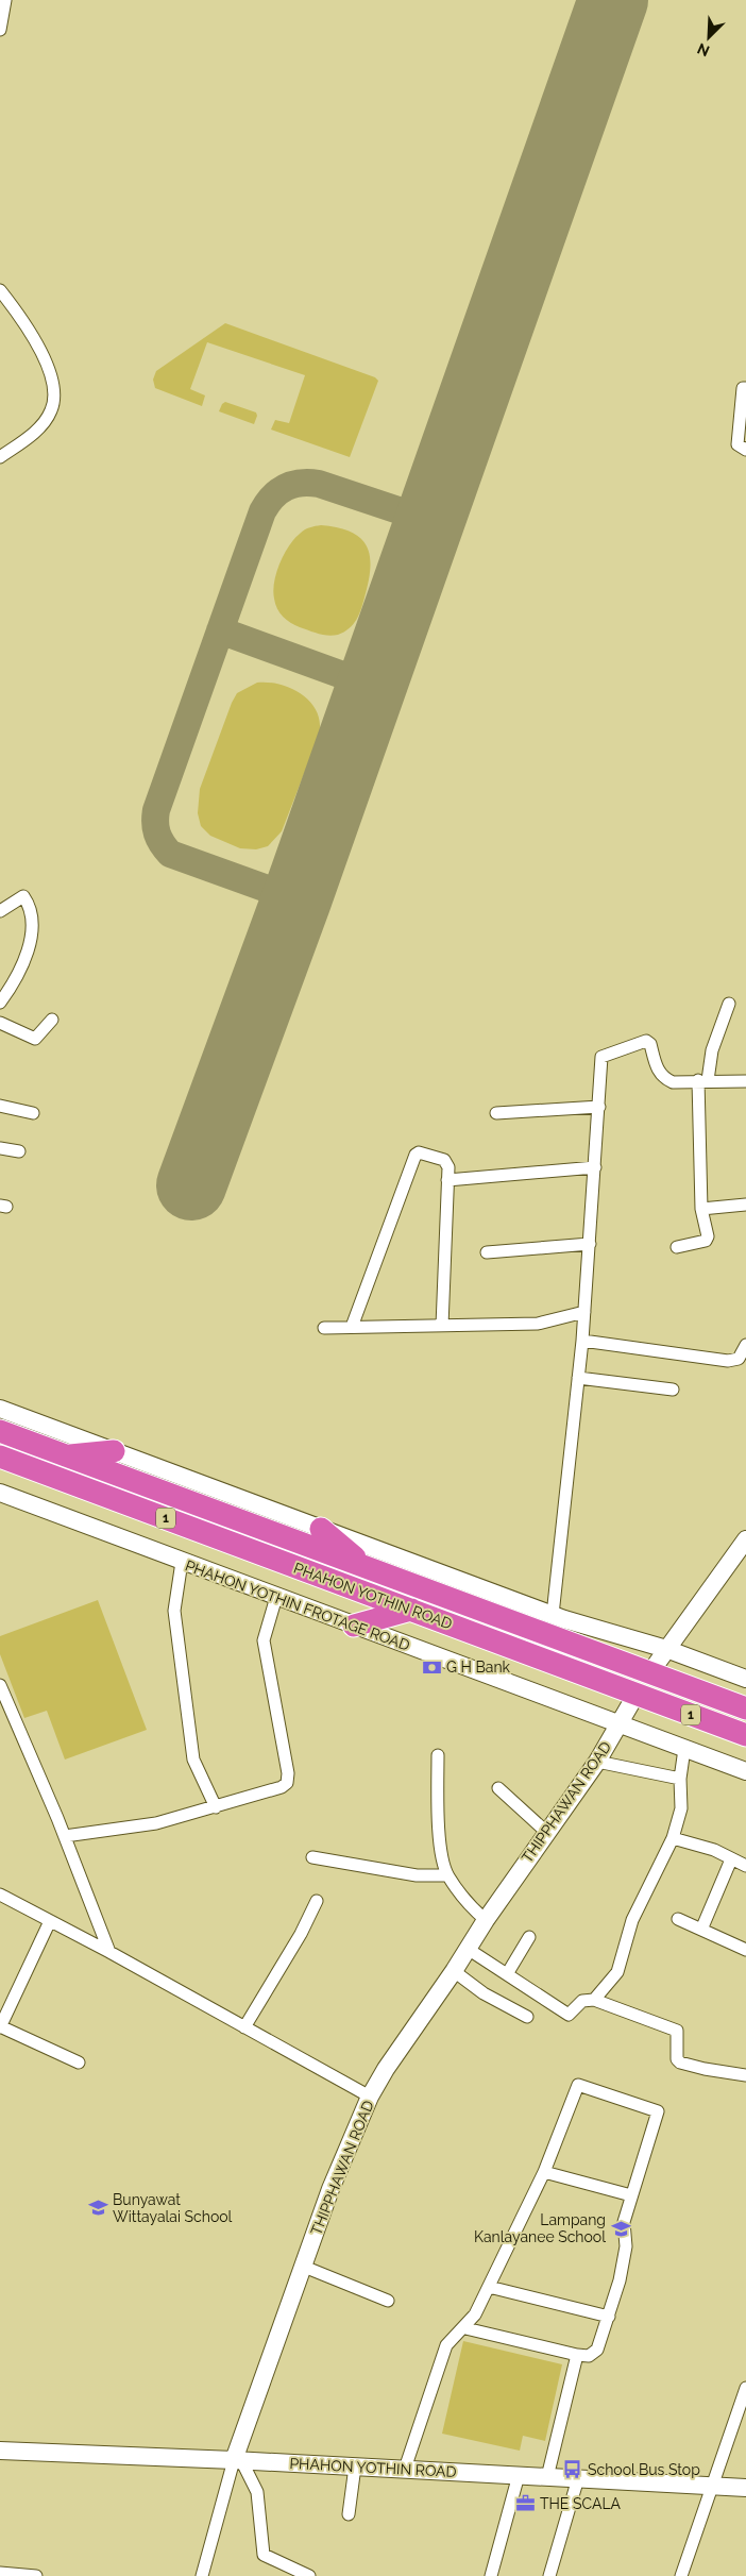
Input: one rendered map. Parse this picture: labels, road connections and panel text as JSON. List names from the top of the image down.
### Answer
{
  "streets": {
    "highway": ["1", "PHAHON YOTHIN ROAD"],
    "main road": ["PHAHON YOTHIN FROTAGE ROAD", "THIPPHAWAN ROAD"]
  },
  "crossings": [
    ["PHAHON YOTHIN ROAD", "THIPPHAWAN ROAD"],
    ["PHAHON YOTHIN FROTAGE ROAD", "THIPPHAWAN ROAD"]
  ],
  "places": {
    "bank": ["G H Bank"],
    "school or university": ["Bunyawat Wittayalai School", "Lampang Kanlayanee School"],
    "bus stop": ["School Bus Stop"],
    "office": ["THE SCALA"]
  },
  "north": "bottom left"
}
